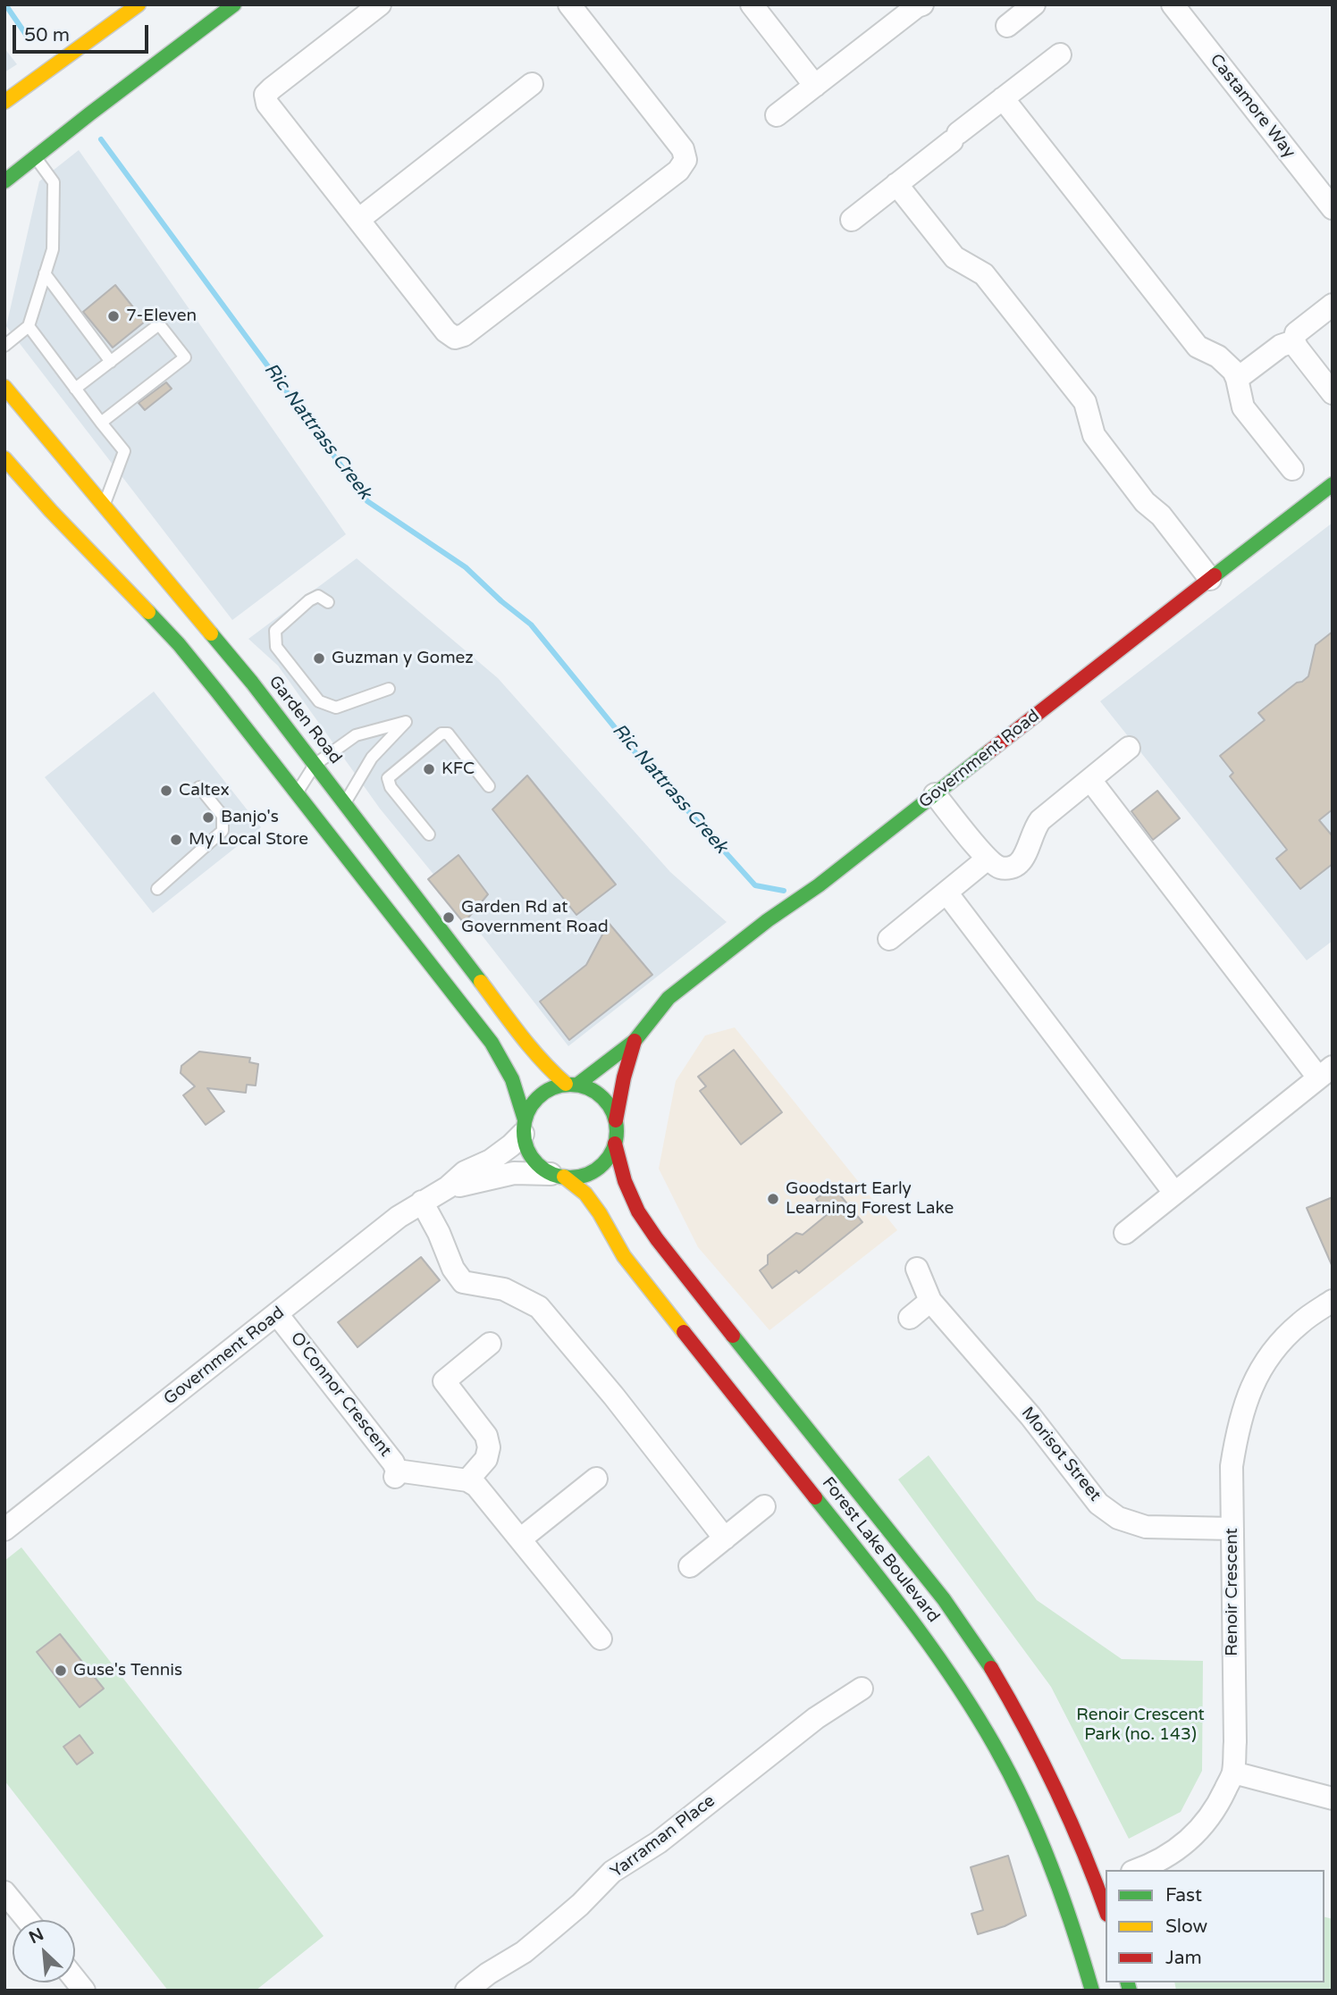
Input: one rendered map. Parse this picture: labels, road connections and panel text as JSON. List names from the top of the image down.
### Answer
{
  "streets": {
    "main road": ["Garden Road", "Government Road", "Forest Lake Boulevard"],
    "street": [
      "Castamore Way",
      "O'Connor Crescent",
      "Morisot Street",
      "Renoir Crescent",
      "Yarraman Place"
    ]
  },
  "crossings": [
    ["Garden Road", "Government Road"],
    ["Garden Road", "Forest Lake Boulevard"],
    ["Government Road", "O'Connor Crescent"],
    ["Government Road", "Forest Lake Boulevard"],
    ["Morisot Street", "Renoir Crescent"]
  ],
  "water": ["Ric Nattrass Creek"],
  "parks": ["Renoir Crescent Park (no. 143)"],
  "places": [
    "7-Eleven",
    "Guzman y Gomez",
    "KFC",
    "Caltex",
    "Banjo's",
    "My Local Store",
    "Garden Rd at Government Road",
    "Goodstart Early Learning Forest Lake",
    "Guse's Tennis"
  ],
  "legend": ["Fast", "Slow", "Jam"],
  "scale_bar": "50 m",
  "north": "top left"
}
